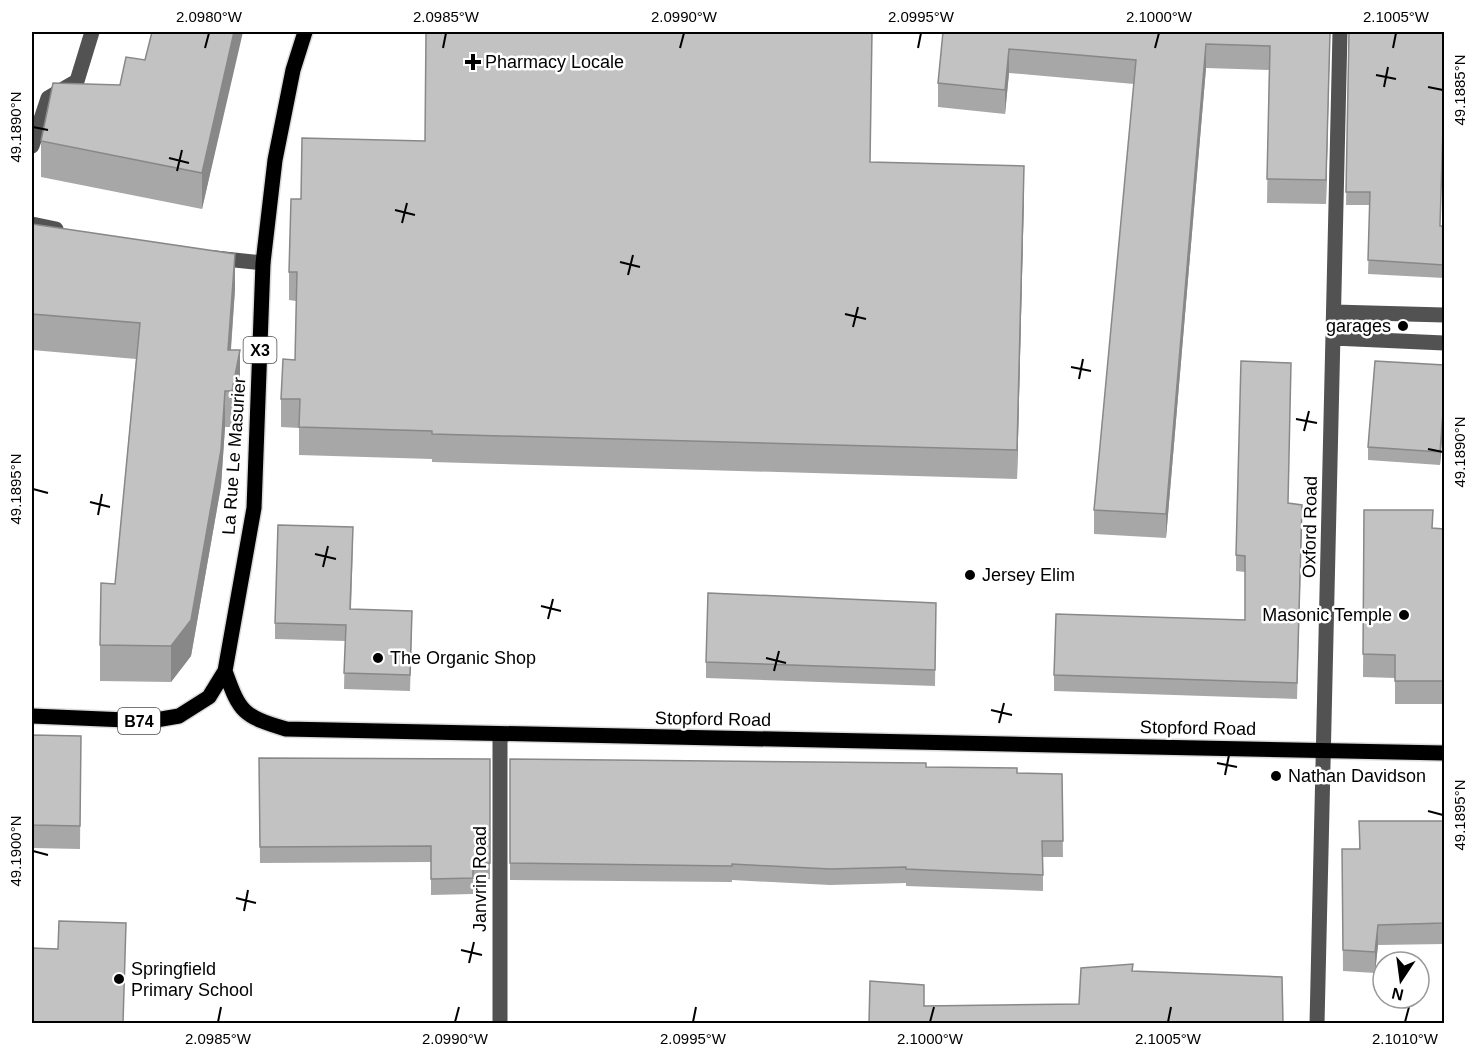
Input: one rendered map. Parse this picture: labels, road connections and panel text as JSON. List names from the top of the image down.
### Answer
{
  "streets": {
    "main road": [
      "X3",
      "La Rue Le Masurier",
      "Stopford Road",
      "B74"
    ],
    "street": ["Oxford Road", "Janvrin Road"]
  },
  "crossings": [
    ["La Rue Le Masurier", "Stopford Road"],
    ["La Rue Le Masurier", "B74"],
    ["Oxford Road", "Stopford Road"],
    ["Stopford Road", "B74"],
    ["Stopford Road", "Janvrin Road"]
  ],
  "places": {
    "health": ["Pharmacy Locale"],
    "other": [
      "garages",
      "Jersey Elim",
      "Masonic Temple",
      "The Organic Shop",
      "Nathan Davidson",
      "Springfield Primary School"
    ]
  },
  "north": "bottom",
  "coordinates": [
    "2.0980°W",
    "2.0985°W",
    "2.0990°W",
    "2.0995°W",
    "2.1000°W",
    "2.1005°W",
    "49.1885°N",
    "49.1890°N",
    "49.1895°N",
    "49.1900°N",
    "2.1010°W"
  ]
}
